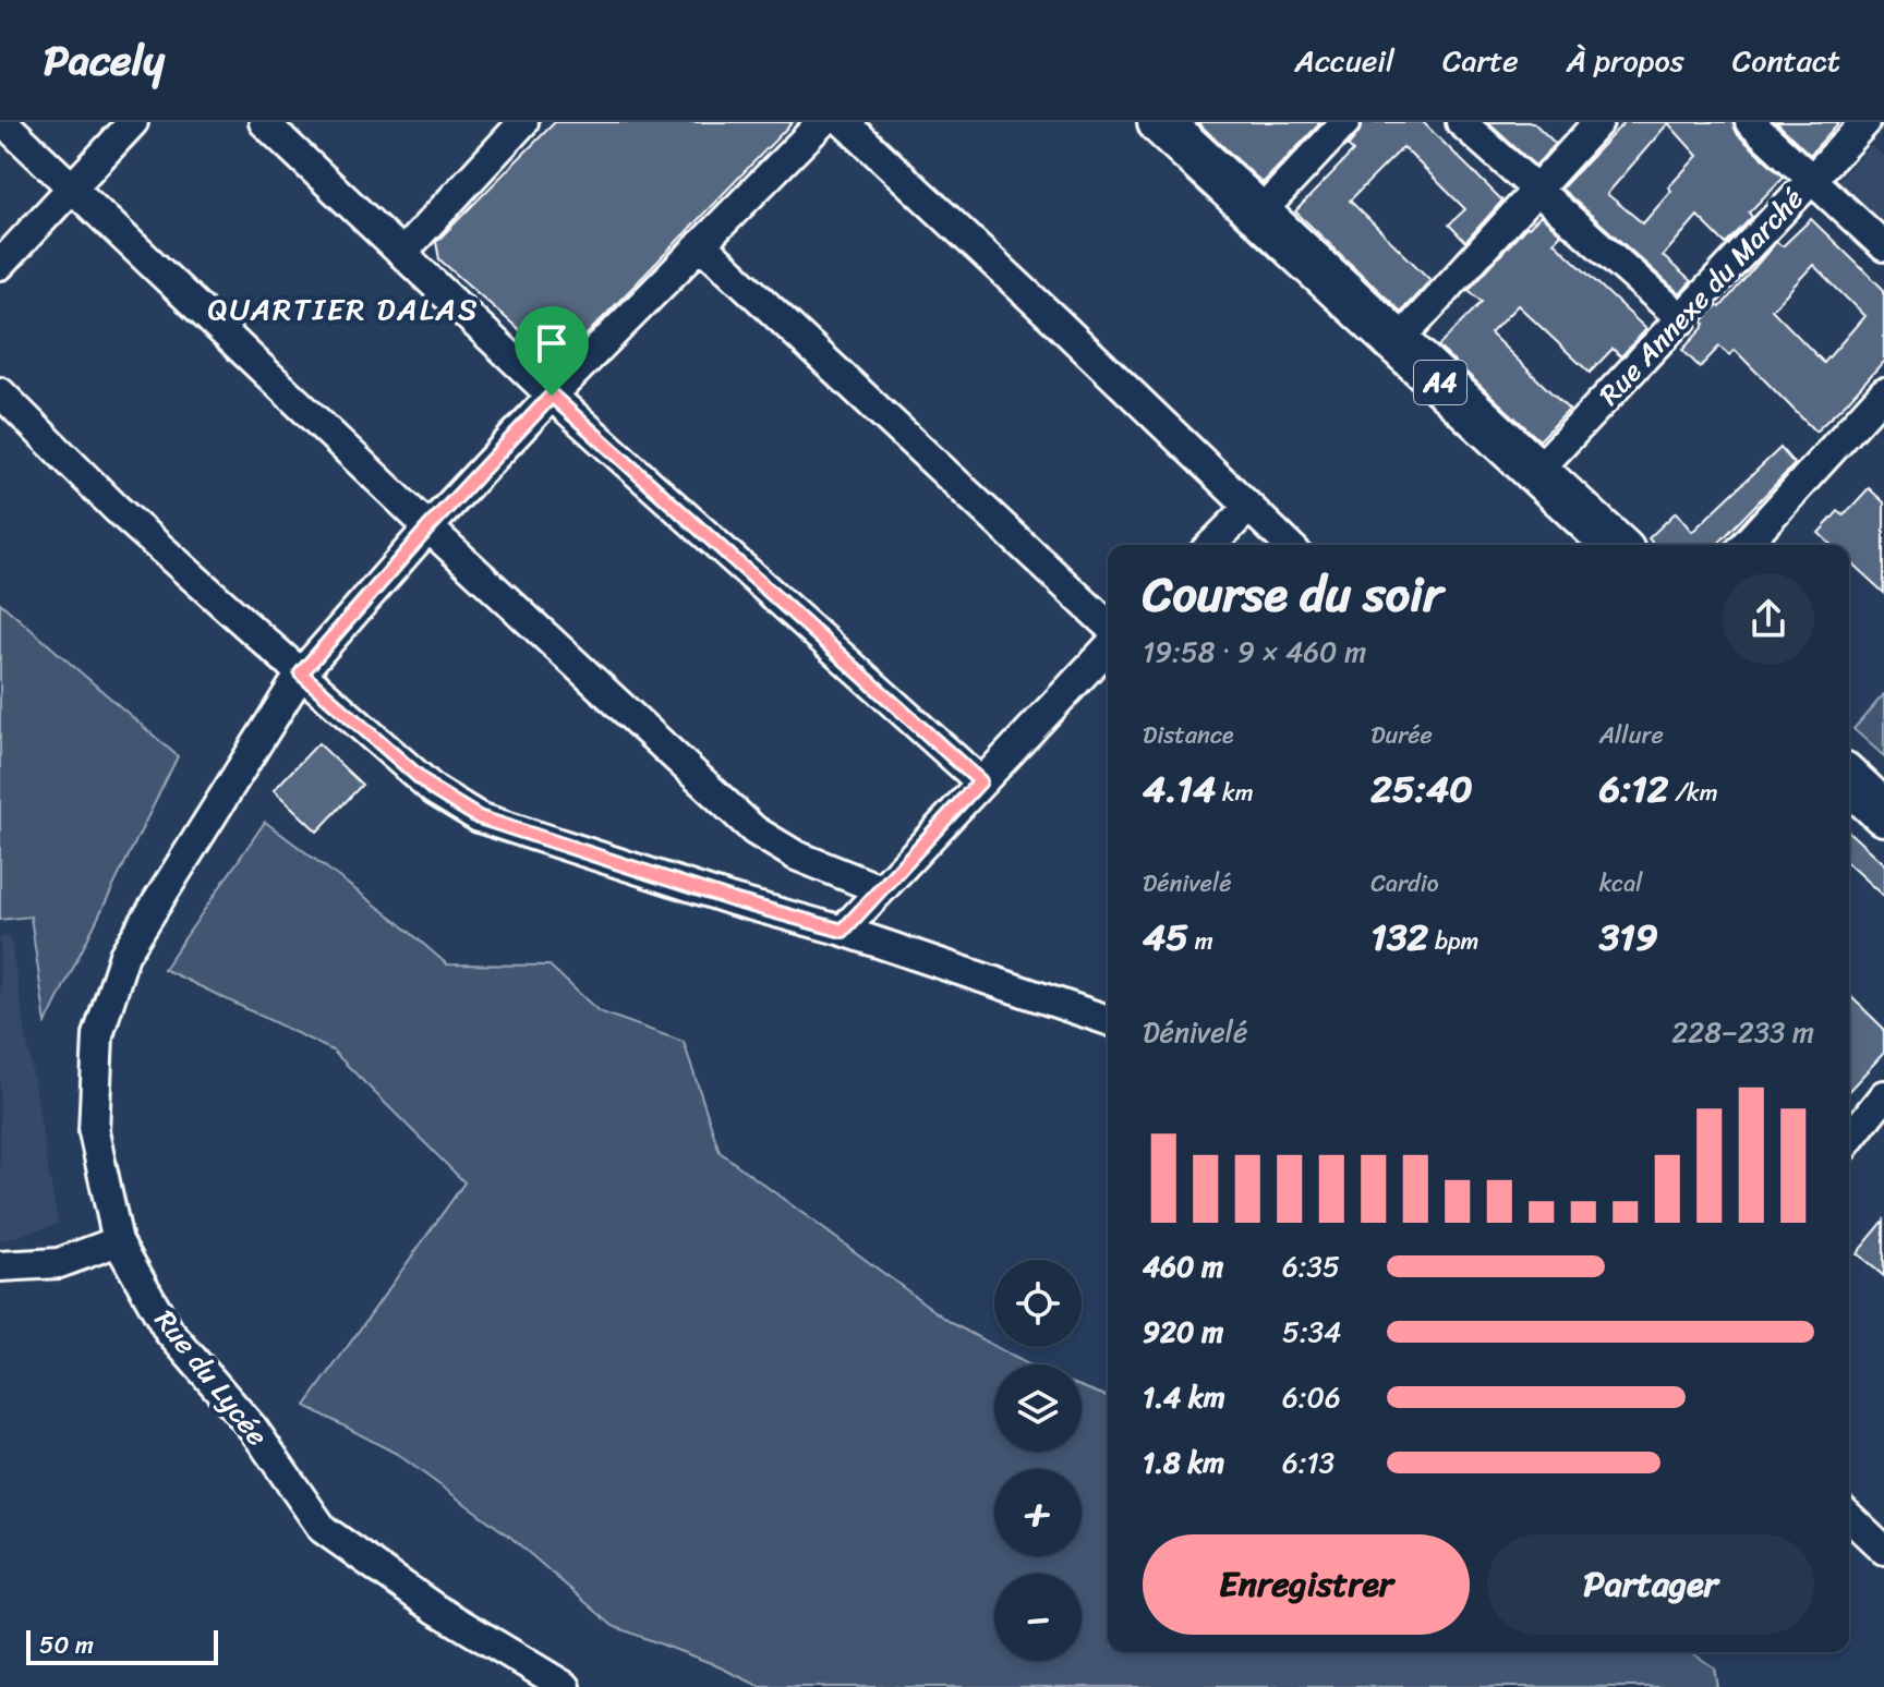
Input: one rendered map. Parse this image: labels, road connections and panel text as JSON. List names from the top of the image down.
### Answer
{
  "streets": {
    "main road": ["A4"],
    "street": ["Rue Annexe du Marché", "Rue du Lycée"]
  },
  "crossings": [
    ["Rue Annexe du Marché", "A4"]
  ],
  "districts": ["QUARTIER DALAS"],
  "scale_bar": "50 m",
  "page": {
    "header": "Pacely",
    "nav": [
      "Accueil",
      "Carte",
      "À propos",
      "Contact"
    ],
    "heading": ["Course du soir", "19:58 · 9 × 460 m"],
    "stats": [
      ["Distance", "4.14 km"],
      ["Durée", "25:40"],
      ["Allure", "6:12 /km"],
      ["Dénivelé", "45 m"],
      ["Cardio", "132 bpm"],
      ["kcal", "319"]
    ],
    "chart": ["Dénivelé", "228–233 m"],
    "list": [
      {
        "name": "460 m",
        "note": "6:35"
      },
      {
        "name": "920 m",
        "note": "5:34"
      },
      {
        "name": "1.4 km",
        "note": "6:06"
      },
      {
        "name": "1.8 km",
        "note": "6:13"
      }
    ],
    "map_buttons": ["+", "−"],
    "buttons": ["Enregistrer", "Partager"],
    "scale": "50 m"
  }
}
